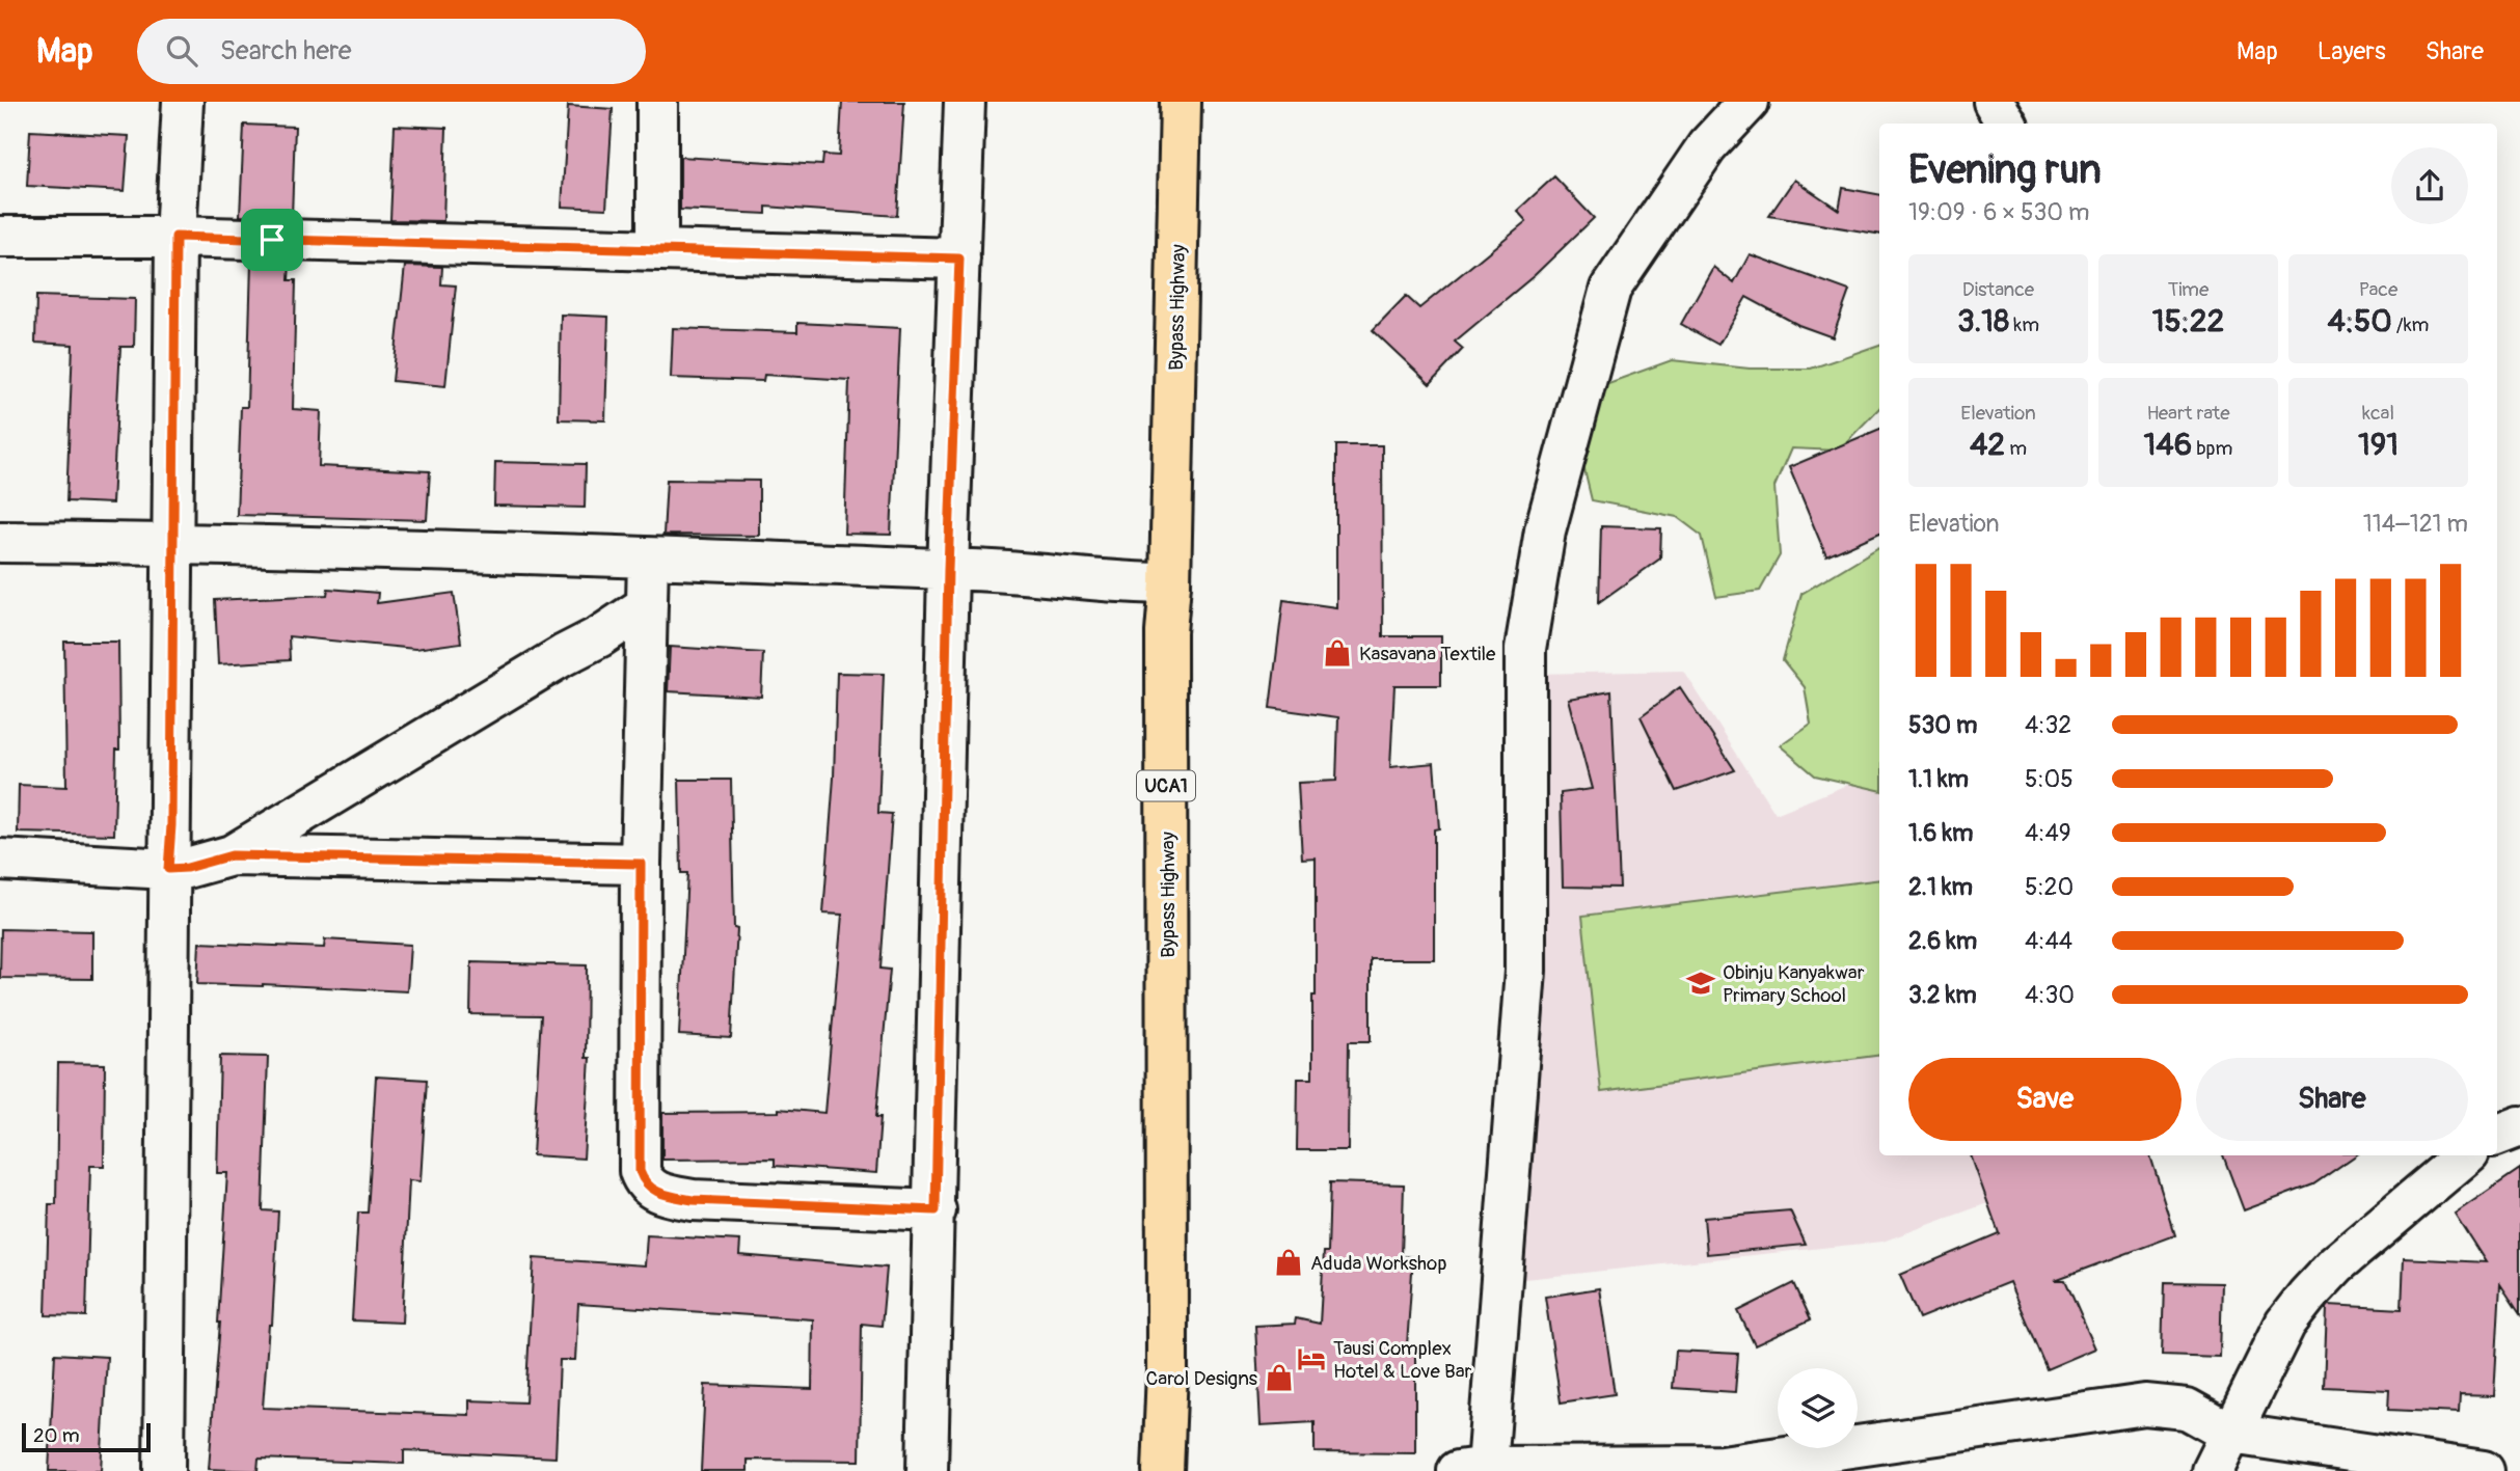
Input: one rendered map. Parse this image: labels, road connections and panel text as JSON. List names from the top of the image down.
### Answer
{
  "streets": {
    "main road": ["Bypass Highway", "UCA1"]
  },
  "places": {
    "shop": ["Kasavana Textile", "Aduda Workshop", "Carol Designs"],
    "school or university": ["Obinju Kanyakwar Primary School"],
    "hotel": ["Tausi Complex Hotel & Love Bar"]
  },
  "scale_bar": "20 m",
  "page": {
    "header": "Map",
    "search": "Search here",
    "nav": ["Map", "Layers", "Share"],
    "heading": ["Evening run", "19:09 · 6 × 530 m"],
    "stats": [
      ["Distance", "3.18 km"],
      ["Time", "15:22"],
      ["Pace", "4:50 /km"],
      ["Elevation", "42 m"],
      ["Heart rate", "146 bpm"],
      ["kcal", "191"]
    ],
    "chart": ["Elevation", "114–121 m"],
    "list": [
      {
        "name": "530 m",
        "note": "4:32"
      },
      {
        "name": "1.1 km",
        "note": "5:05"
      },
      {
        "name": "1.6 km",
        "note": "4:49"
      },
      {
        "name": "2.1 km",
        "note": "5:20"
      },
      {
        "name": "2.6 km",
        "note": "4:44"
      },
      {
        "name": "3.2 km",
        "note": "4:30"
      }
    ],
    "buttons": ["Save", "Share"],
    "scale": "20 m"
  }
}
